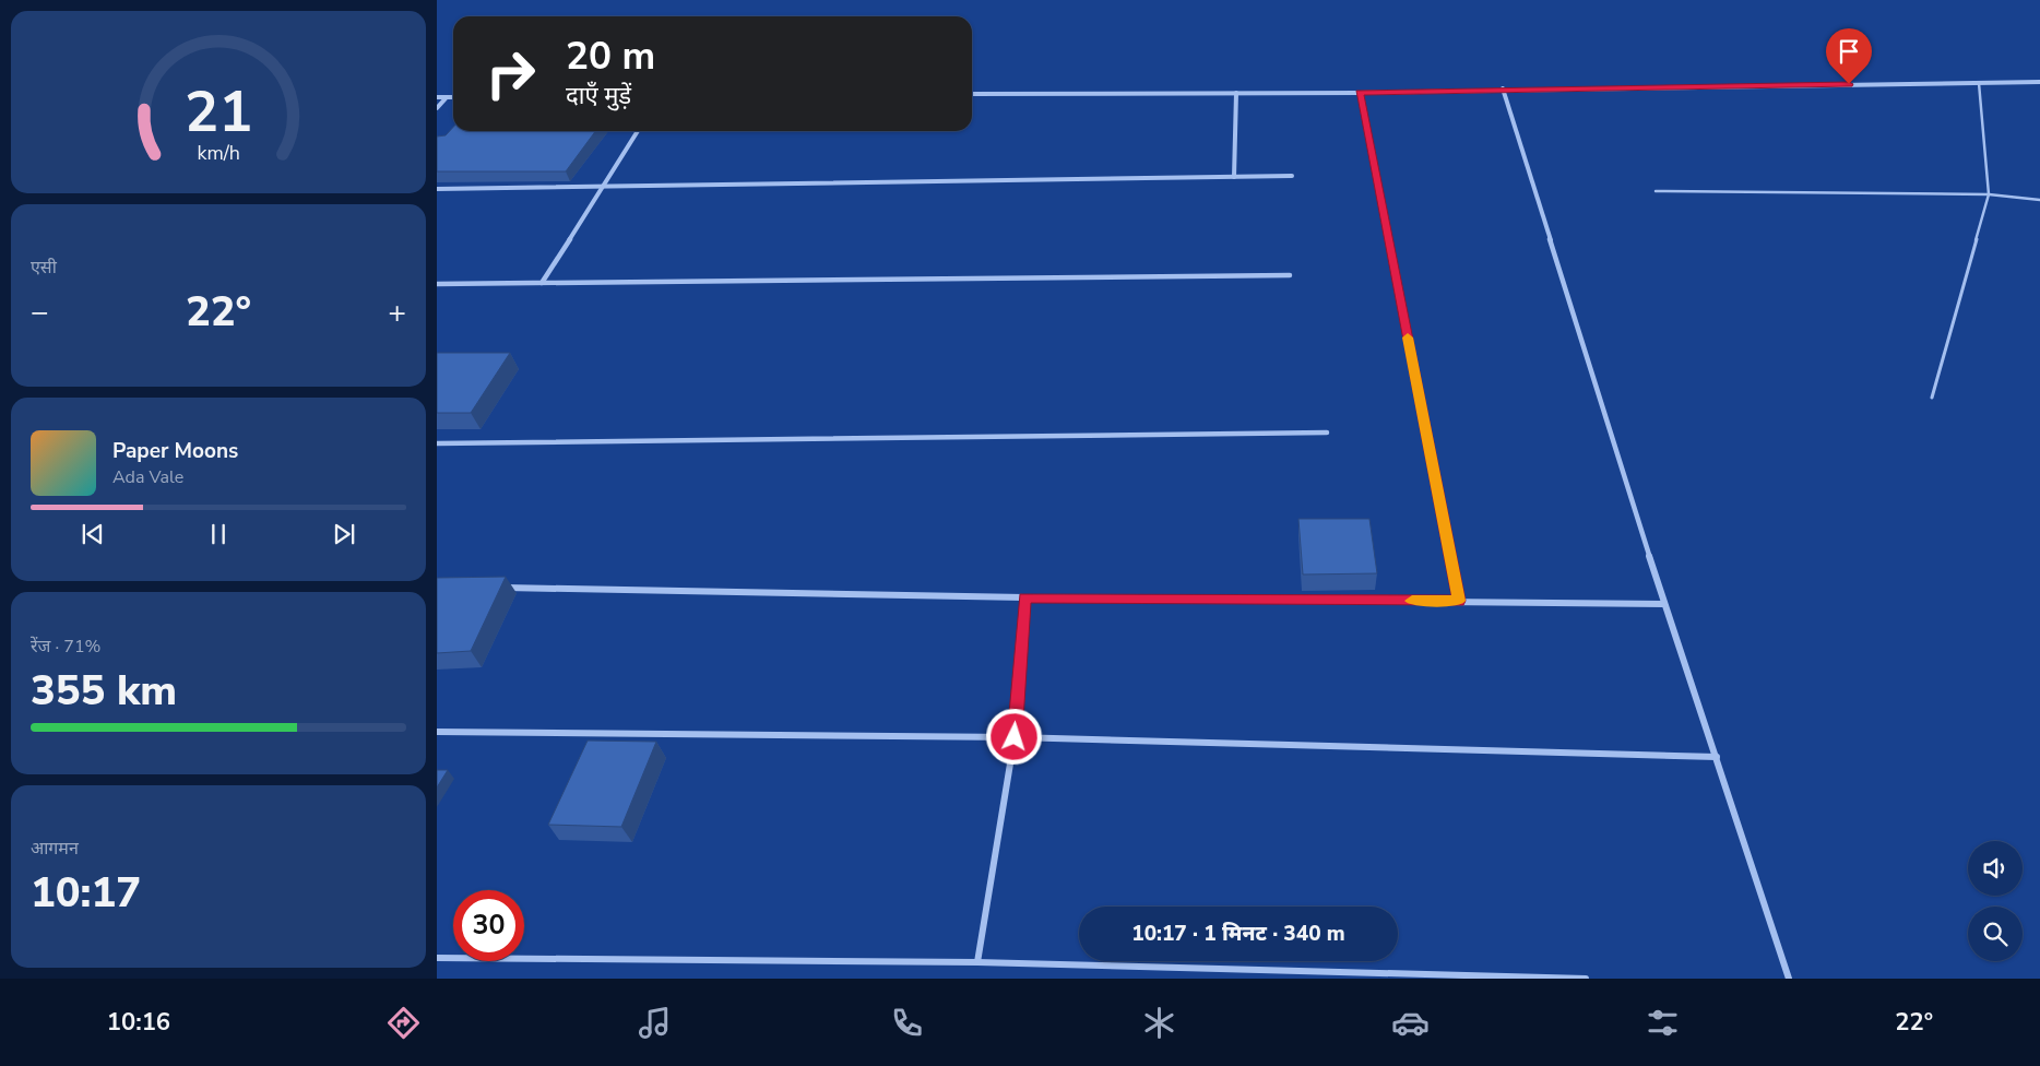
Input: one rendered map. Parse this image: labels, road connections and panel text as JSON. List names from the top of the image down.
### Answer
{
  "page": {
    "turn": ["20 m", "दाएँ मुड़ें"],
    "tile": [
      "एसी",
      ["रेंज · 71%", "355 km"],
      ["आगमन", "10:17"]
    ],
    "heat": ["−", "22°", "+"],
    "song": ["Paper Moons", "Ada Vale"],
    "limit": "30",
    "trip": "10:17 · 1 मिनट · 340 m",
    "tabs": ["10:16", "22°"],
    "gauge": ["21", "km/h"]
  }
}
